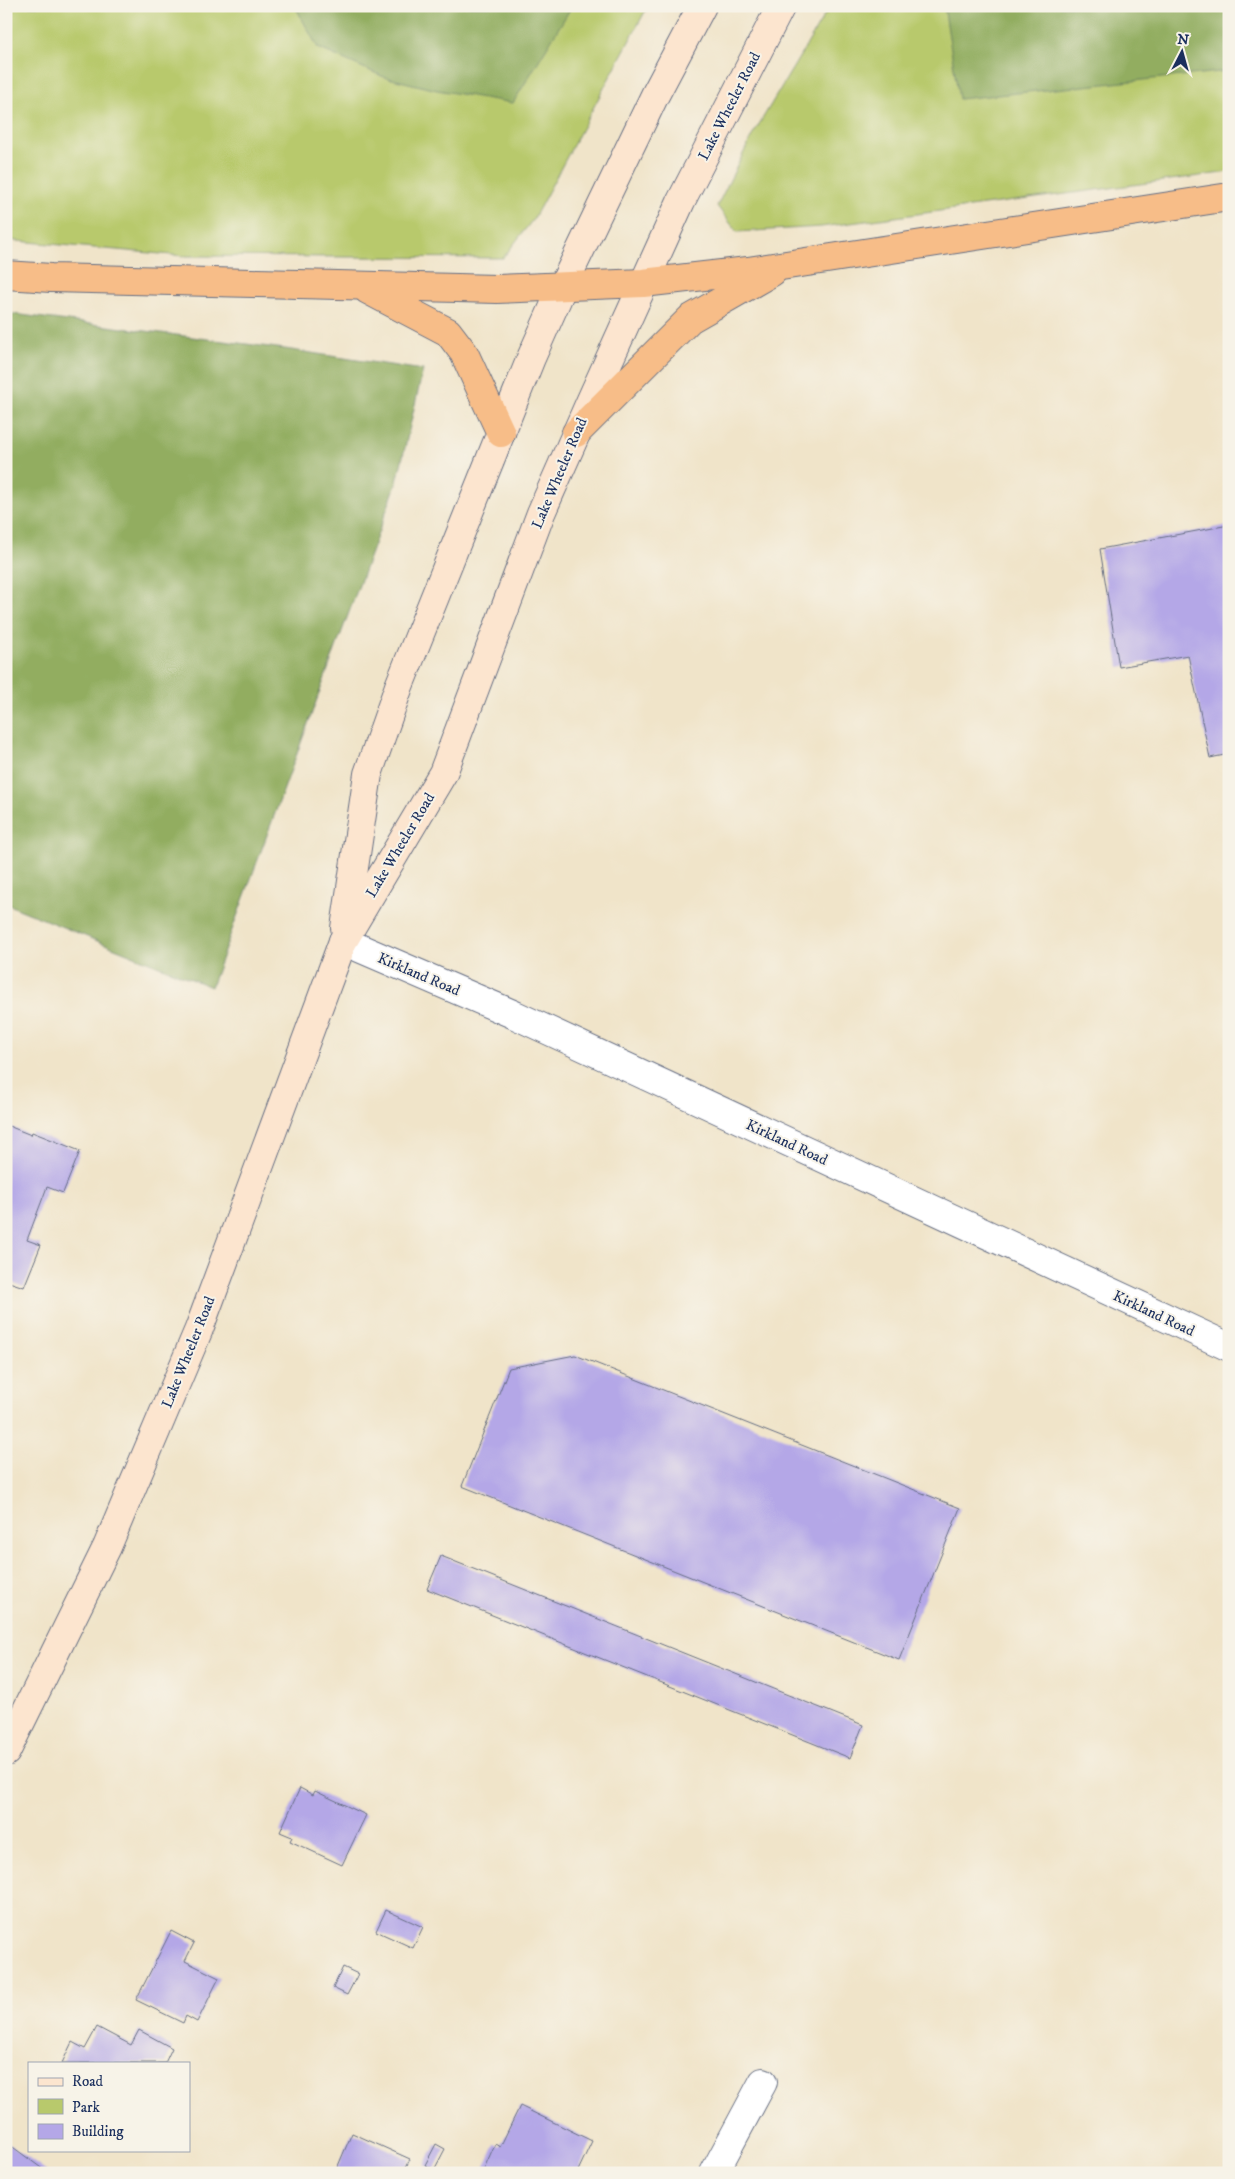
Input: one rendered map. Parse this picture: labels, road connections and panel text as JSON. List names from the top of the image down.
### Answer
{
  "streets": {
    "main road": ["Lake Wheeler Road"],
    "street": ["Kirkland Road"]
  },
  "crossings": [
    ["Lake Wheeler Road", "Kirkland Road"]
  ],
  "legend": ["Road", "Park", "Building"],
  "north": "top"
}
